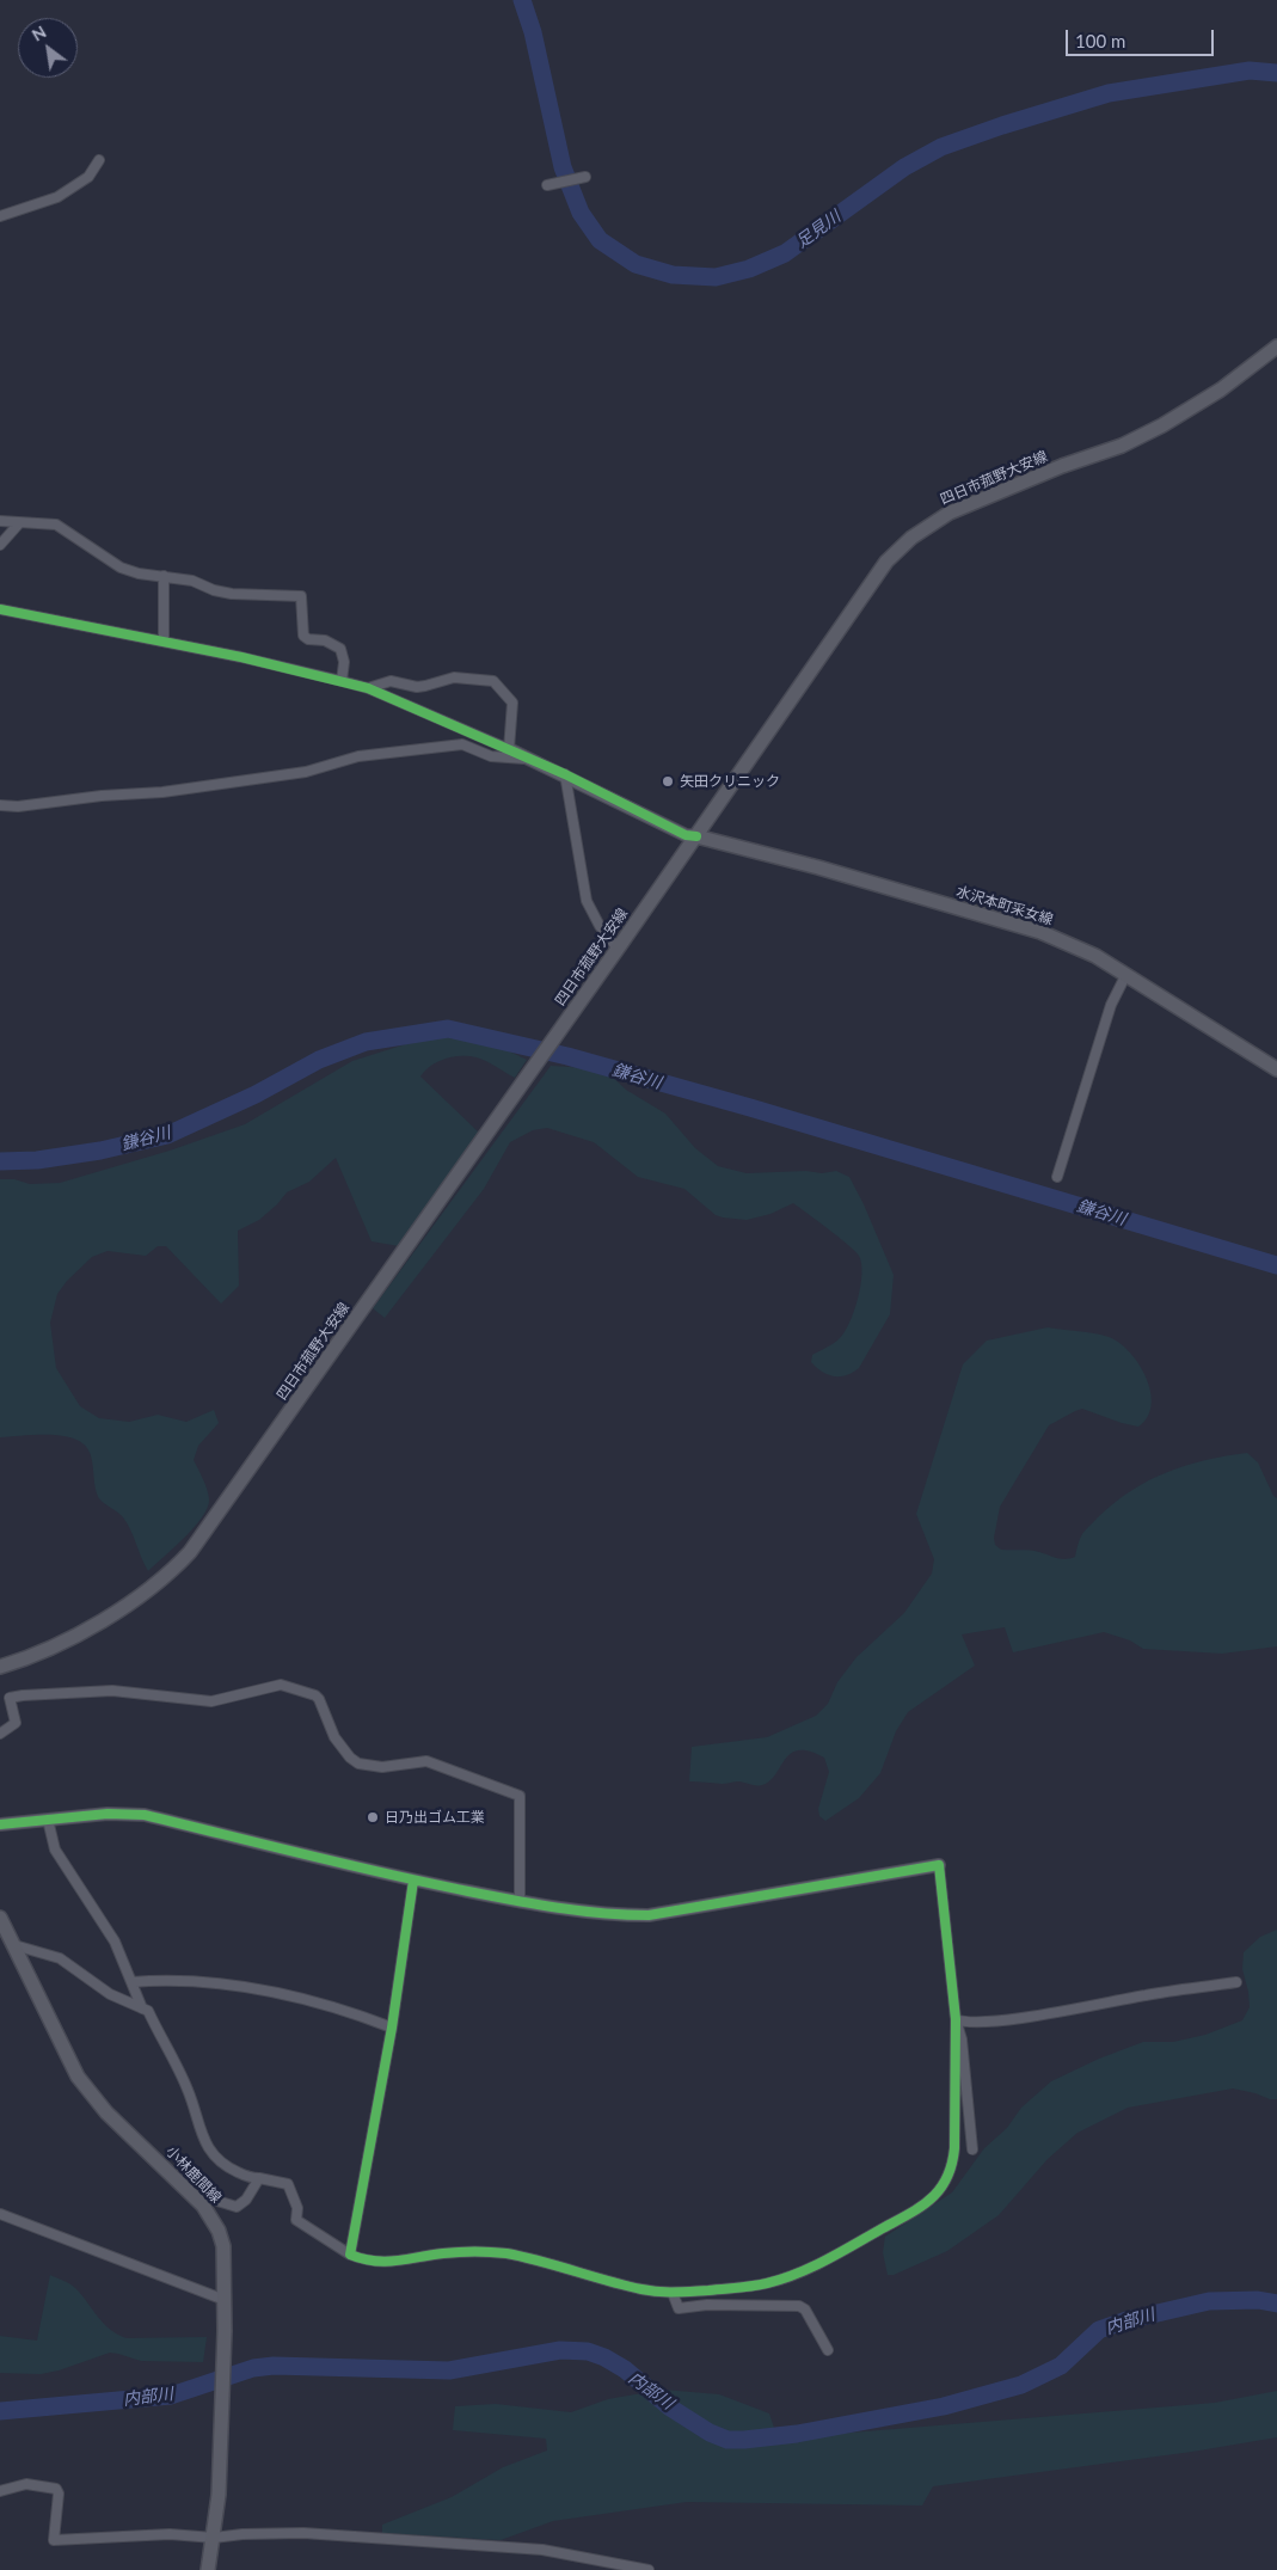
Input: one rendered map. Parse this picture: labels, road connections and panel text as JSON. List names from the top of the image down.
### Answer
{
  "streets": {
    "main road": ["四日市菰野大安線", "水沢本町采女線", "小林鹿間線"]
  },
  "crossings": [
    ["四日市菰野大安線", "水沢本町采女線"]
  ],
  "water": ["足見川", "鎌谷川", "内部川"],
  "places": ["矢田クリニック", "日乃出ゴム工業"],
  "scale_bar": "100 m",
  "north": "top left"
}
